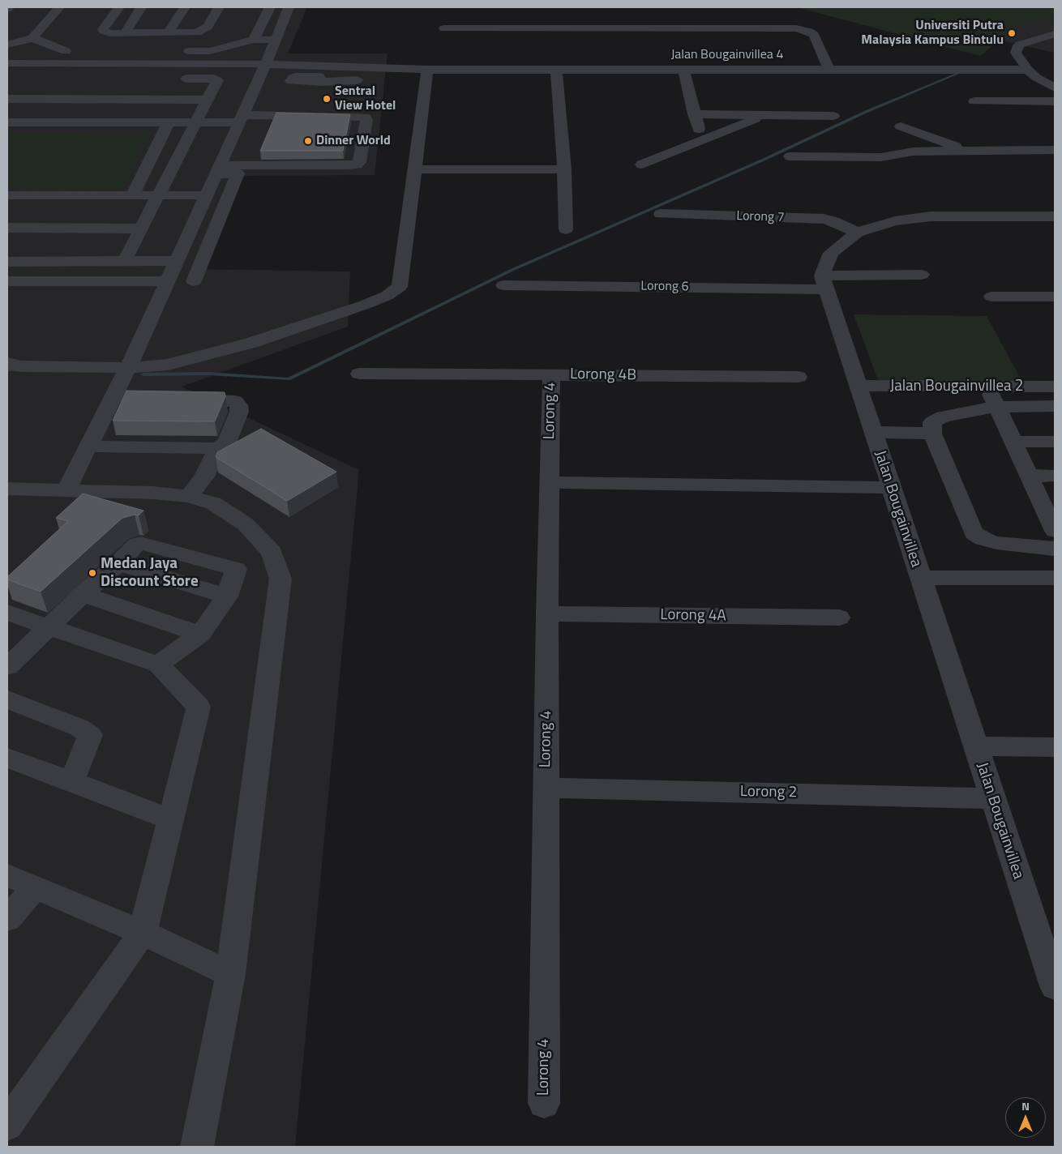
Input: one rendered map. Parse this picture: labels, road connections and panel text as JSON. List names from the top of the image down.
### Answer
{
  "streets": {
    "street": [
      "Jalan Bougainvillea 4",
      "Lorong 7",
      "Lorong 6",
      "Lorong 4B",
      "Jalan Bougainvillea 2",
      "Lorong 4",
      "Jalan Bougainvillea",
      "Lorong 4A",
      "Lorong 2"
    ]
  },
  "crossings": [
    ["Lorong 6", "Jalan Bougainvillea"],
    ["Lorong 4B", "Lorong 4"],
    ["Jalan Bougainvillea 2", "Jalan Bougainvillea"],
    ["Lorong 4", "Lorong 4A"],
    ["Lorong 4", "Lorong 2"],
    ["Jalan Bougainvillea", "Lorong 2"]
  ],
  "places": [
    "Universiti Putra Malaysia Kampus Bintulu",
    "Sentral View Hotel",
    "Dinner World",
    "Medan Jaya Discount Store"
  ],
  "north": "top"
}
